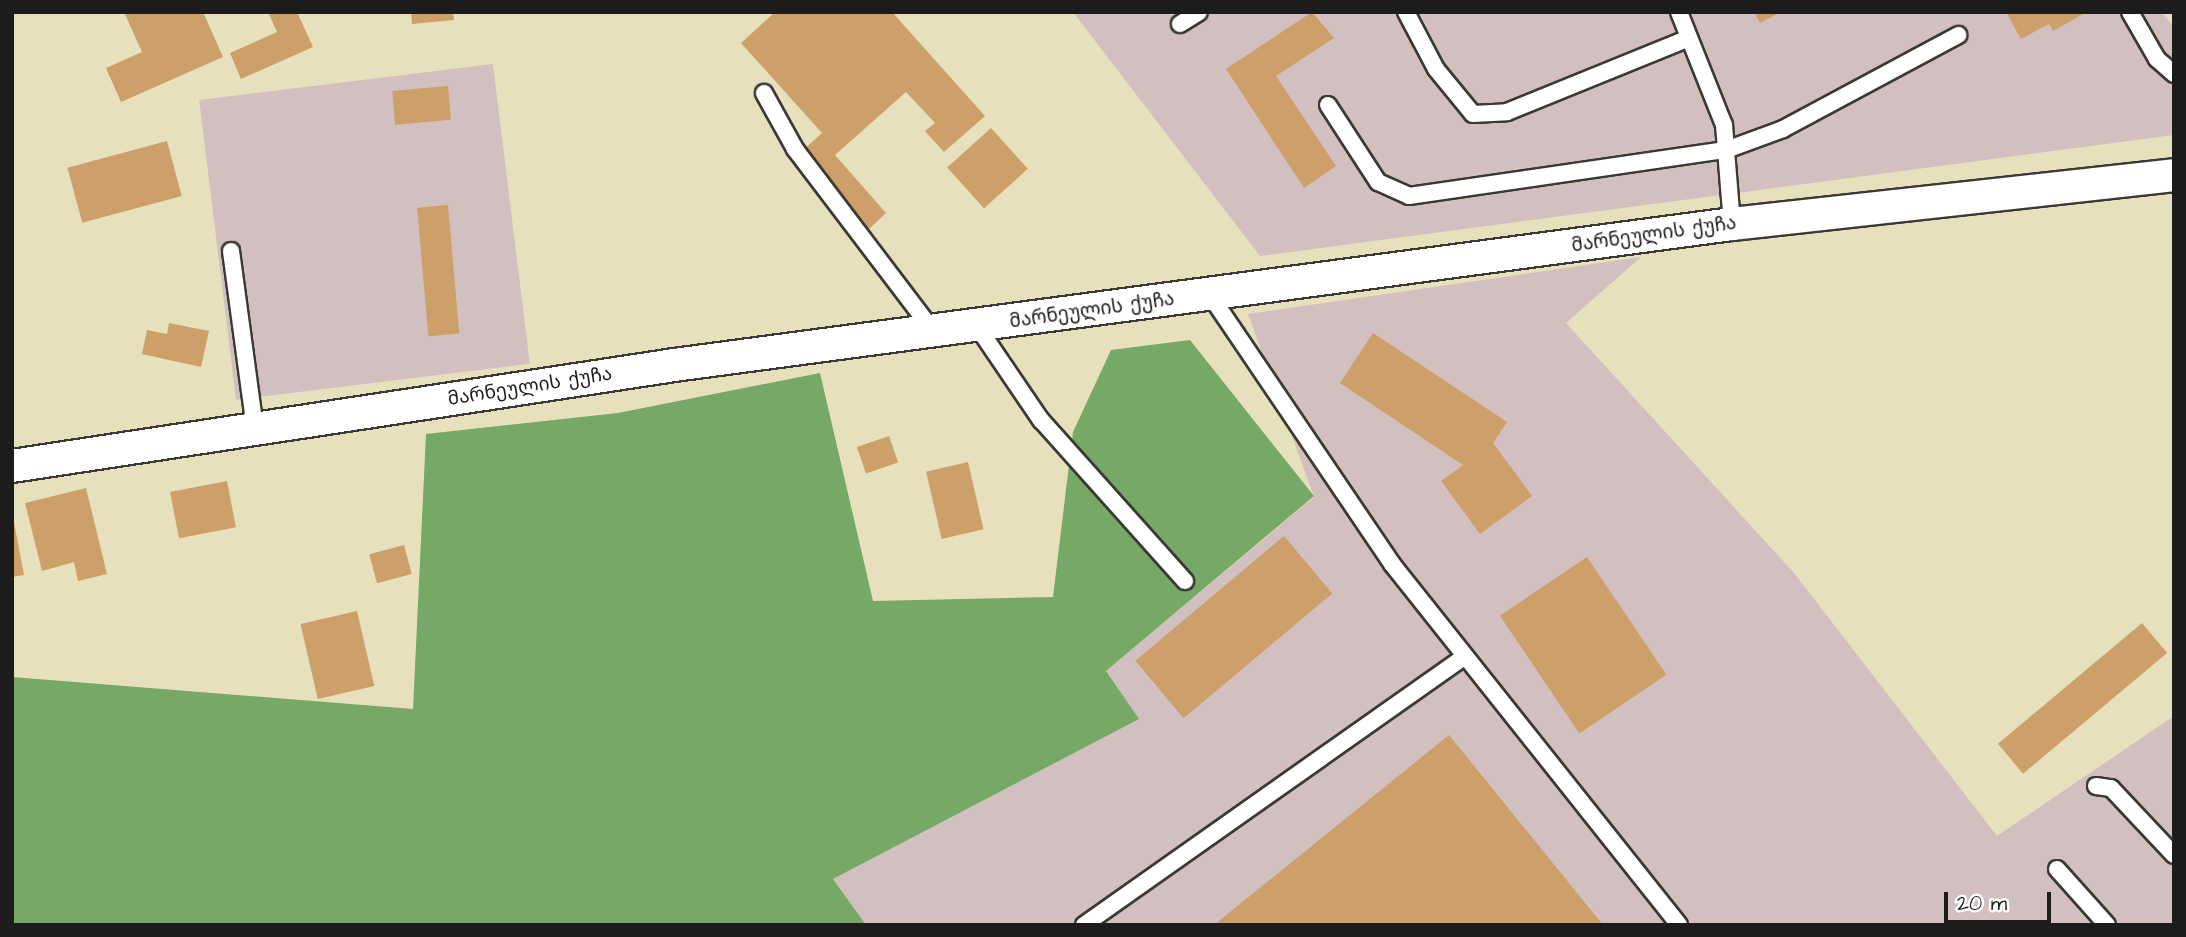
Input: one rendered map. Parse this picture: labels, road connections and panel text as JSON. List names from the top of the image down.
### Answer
{
  "streets": {
    "street": ["მარნეულის ქუჩა"]
  },
  "scale_bar": "20 m"
}
